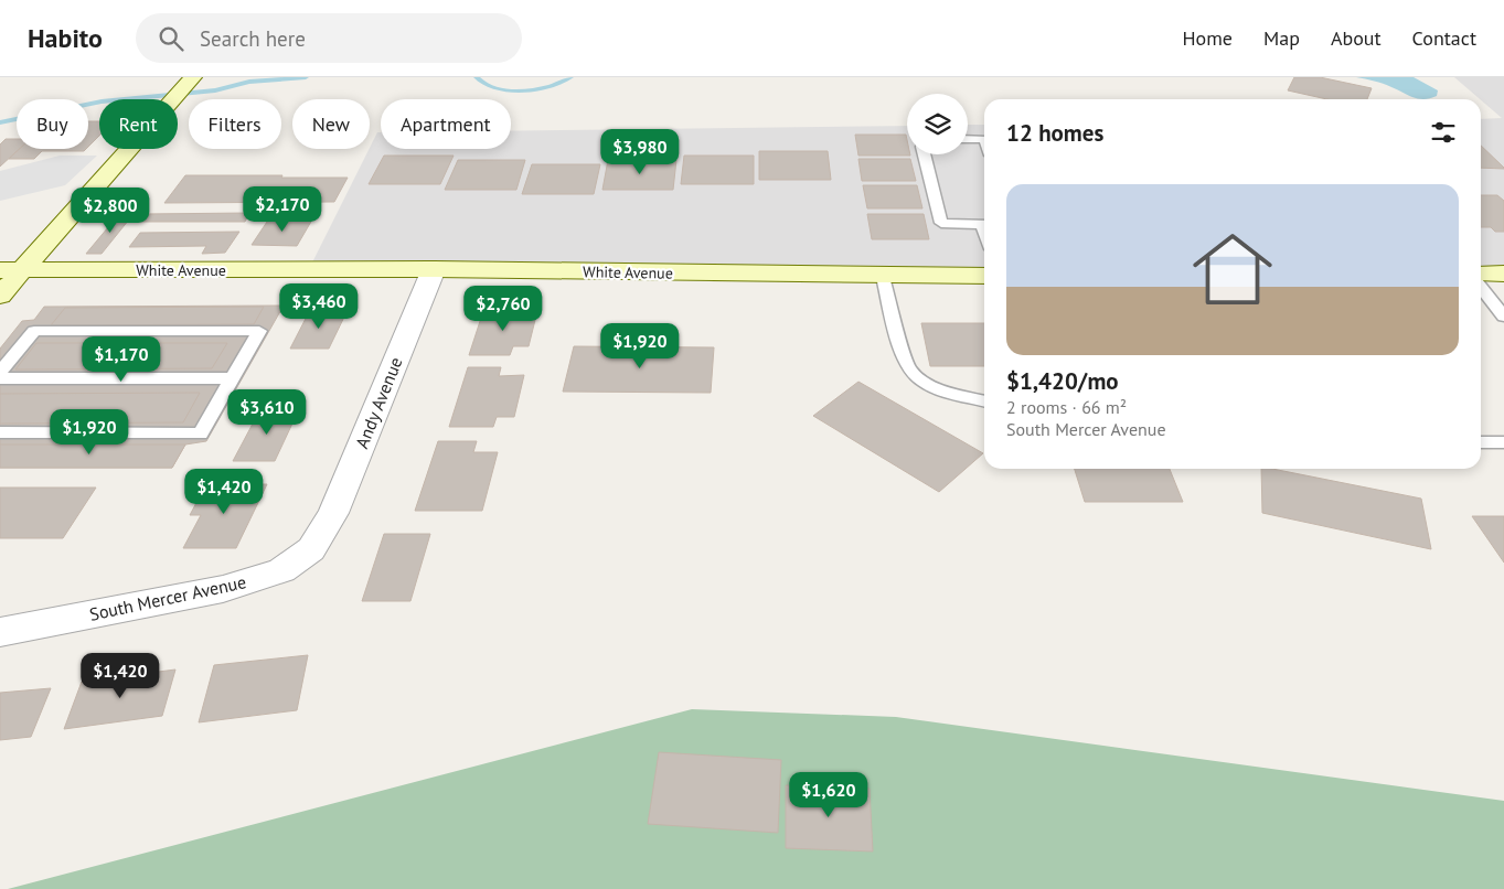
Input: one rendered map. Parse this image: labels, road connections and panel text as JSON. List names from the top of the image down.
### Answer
{
  "streets": {
    "street": ["White Avenue", "Andy Avenue", "South Mercer Avenue"]
  },
  "crossings": [
    ["White Avenue", "Andy Avenue"],
    ["Andy Avenue", "South Mercer Avenue"]
  ],
  "page": {
    "header": "Habito",
    "search": "Search here",
    "nav": [
      "Home",
      "Map",
      "About",
      "Contact"
    ],
    "chip": [
      "Buy",
      "Rent",
      "Filters",
      "New",
      "Apartment"
    ],
    "heading": "12 homes",
    "price": [
      "$3,980",
      "$2,170",
      "$2,800",
      "$3,460",
      "$2,760",
      "$1,920",
      "$1,170",
      "$3,610",
      "$1,920",
      "$1,420",
      "$1,420",
      "$1,620"
    ],
    "list": [
      {
        "name": "$1,420/mo",
        "note": "2 rooms · 66 m² · South Mercer Avenue"
      }
    ]
  }
}
